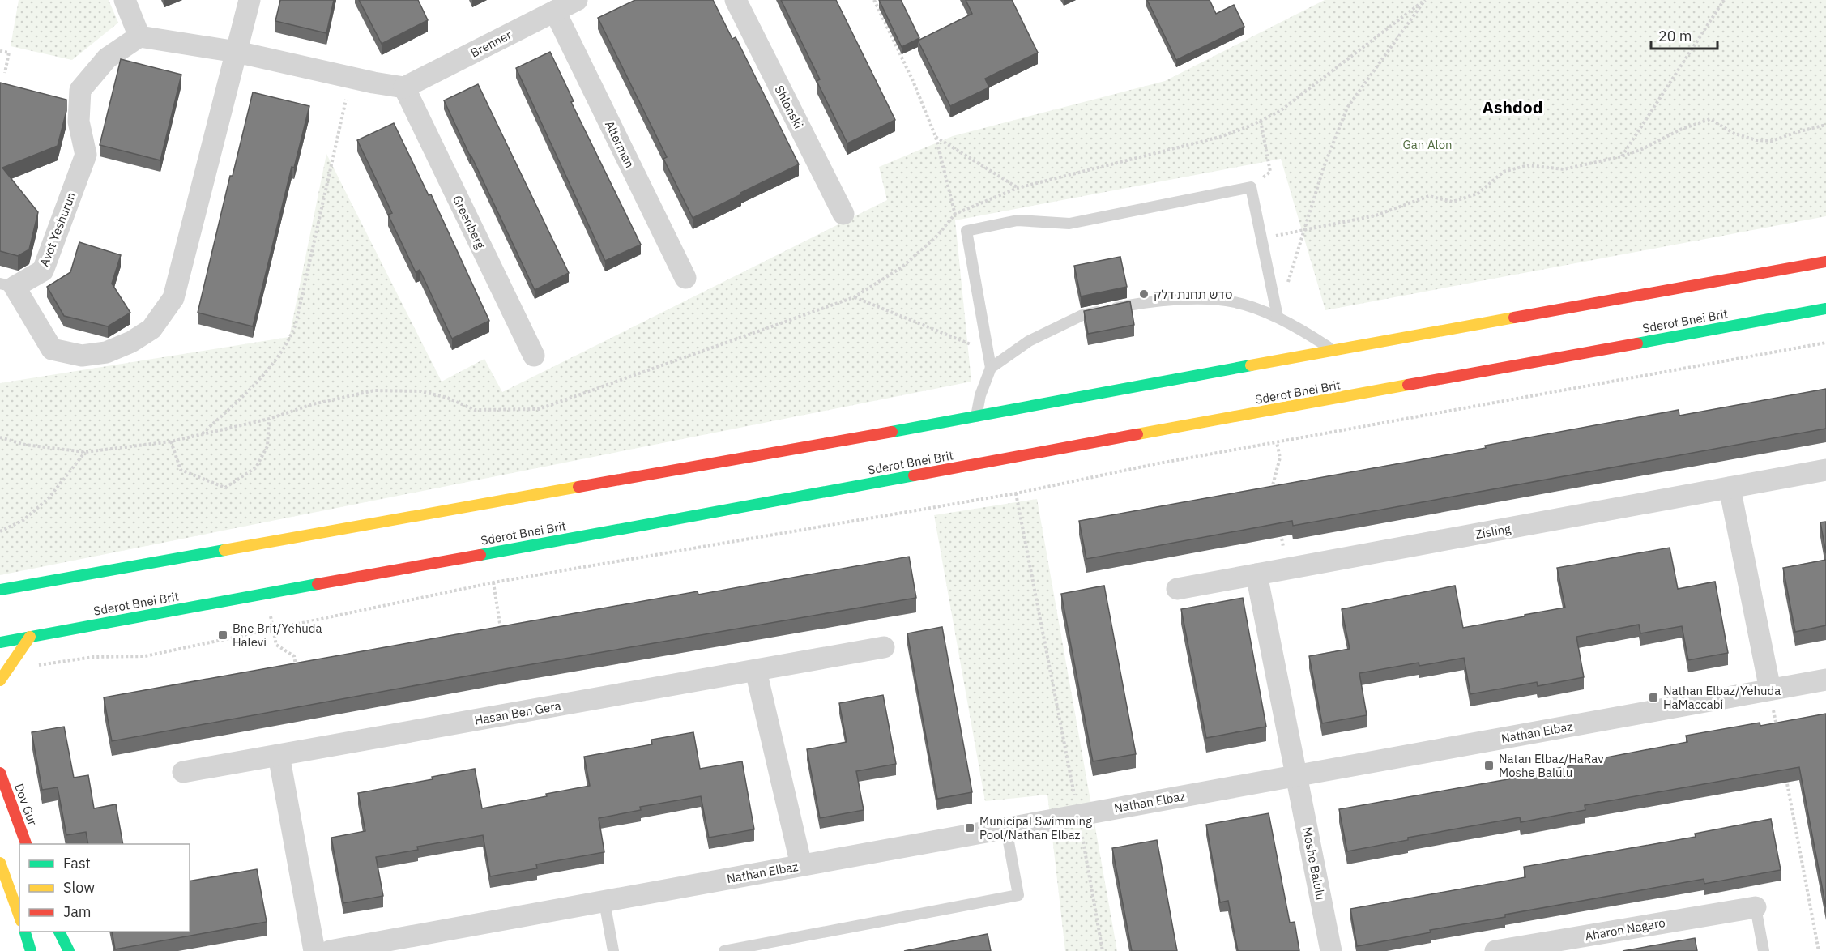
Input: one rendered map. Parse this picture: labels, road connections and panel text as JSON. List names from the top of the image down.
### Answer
{
  "streets": {
    "main road": ["Sderot Bnei Brit", "Dov Gur"],
    "street": [
      "Brenner",
      "Shlonski",
      "Alterman",
      "Greenberg",
      "Avot Yeshurun",
      "Zisling",
      "Hasan Ben Gera",
      "Nathan Elbaz",
      "Moshe Balulu",
      "Aharon Nagaro"
    ]
  },
  "crossings": [
    ["Brenner", "Alterman"],
    ["Brenner", "Greenberg"],
    ["Nathan Elbaz", "Moshe Balulu"]
  ],
  "districts": ["Ashdod"],
  "parks": ["Gan Alon"],
  "places": {
    "other": ["סדש תחנת דלק"],
    "transit": [
      "Bne Brit/Yehuda Halevi",
      "Nathan Elbaz/Yehuda HaMaccabi",
      "Natan Elbaz/HaRav Moshe Balulu",
      "Municipal Swimming Pool/Nathan Elbaz"
    ]
  },
  "legend": ["Fast", "Slow", "Jam"],
  "scale_bar": "20 m"
}
